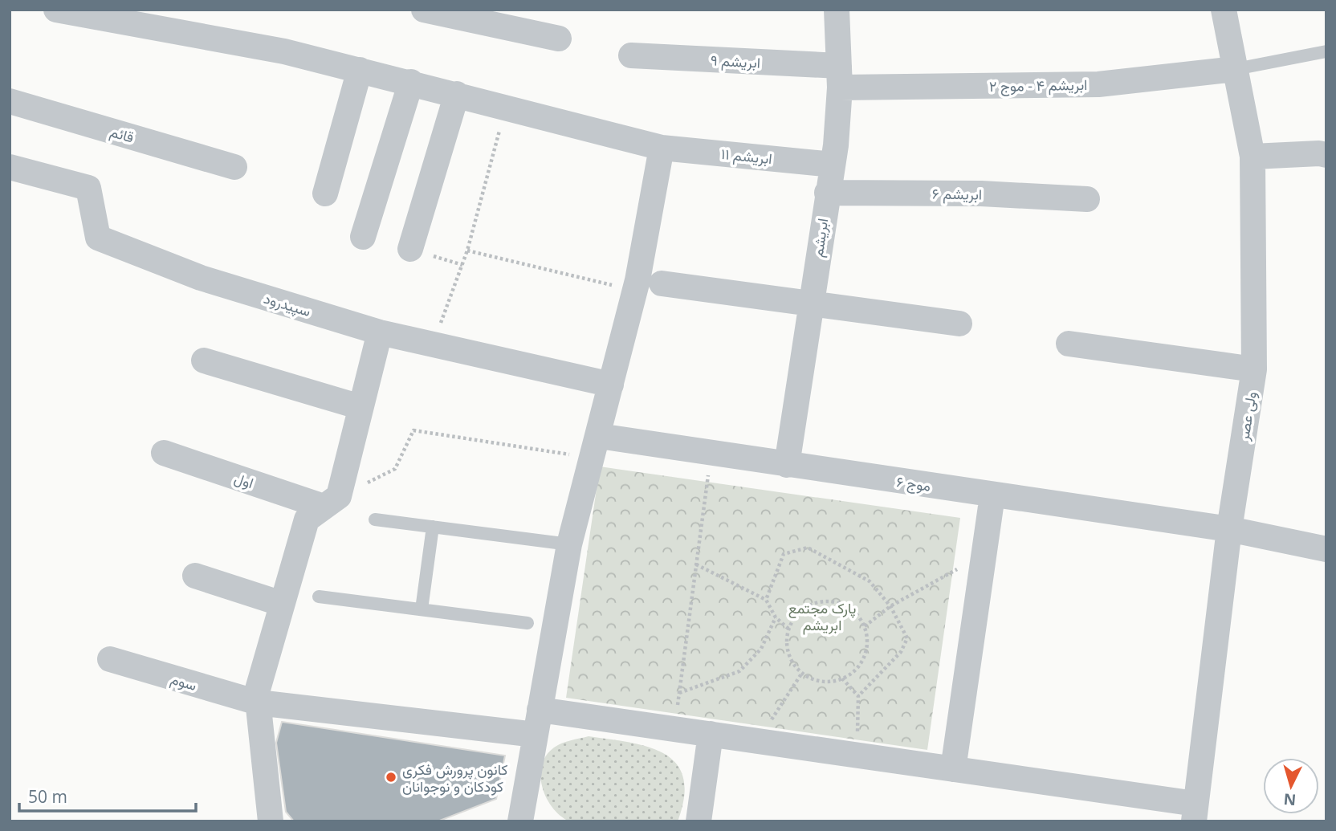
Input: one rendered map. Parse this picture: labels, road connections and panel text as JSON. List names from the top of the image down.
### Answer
{
  "streets": {
    "street": [
      "ابریشم ۹",
      "ابریشم ۴ - موج ۲",
      "قائم",
      "ابریشم ۱۱",
      "ابریشم ۶",
      "ابریشم",
      "سپیدرود",
      "ولی عصر",
      "اول",
      "موج ۶",
      "سوم"
    ]
  },
  "crossings": [
    ["ابریشم ۹", "ابریشم ۴ - موج ۲"],
    ["ابریشم ۹", "ابریشم"],
    ["ابریشم ۴ - موج ۲", "ابریشم"],
    ["ابریشم ۴ - موج ۲", "ولی عصر"],
    ["ابریشم ۱۱", "ابریشم"],
    ["ابریشم ۶", "ابریشم"],
    ["ابریشم", "موج ۶"],
    ["ولی عصر", "موج ۶"]
  ],
  "parks": ["پارک مجتمع ابریشم"],
  "places": ["کانون پرورش فکری کودکان و نوجوانان"],
  "scale_bar": "50 m",
  "north": "bottom"
}
